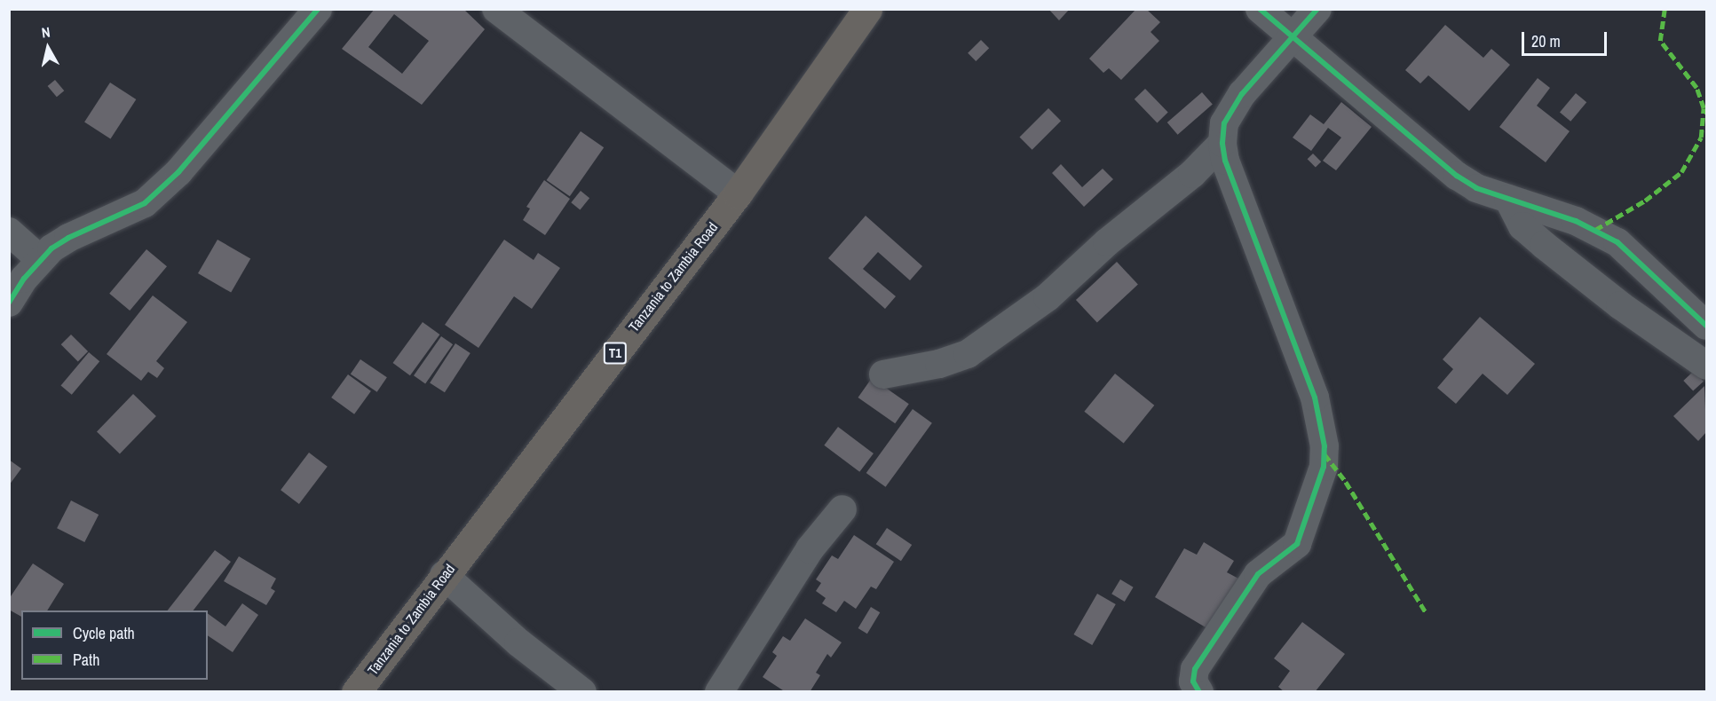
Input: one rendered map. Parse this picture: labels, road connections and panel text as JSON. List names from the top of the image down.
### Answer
{
  "streets": {
    "highway": ["Tanzania to Zambia Road", "T1"]
  },
  "legend": ["Cycle path", "Path"],
  "scale_bar": "20 m",
  "north": "top"
}
